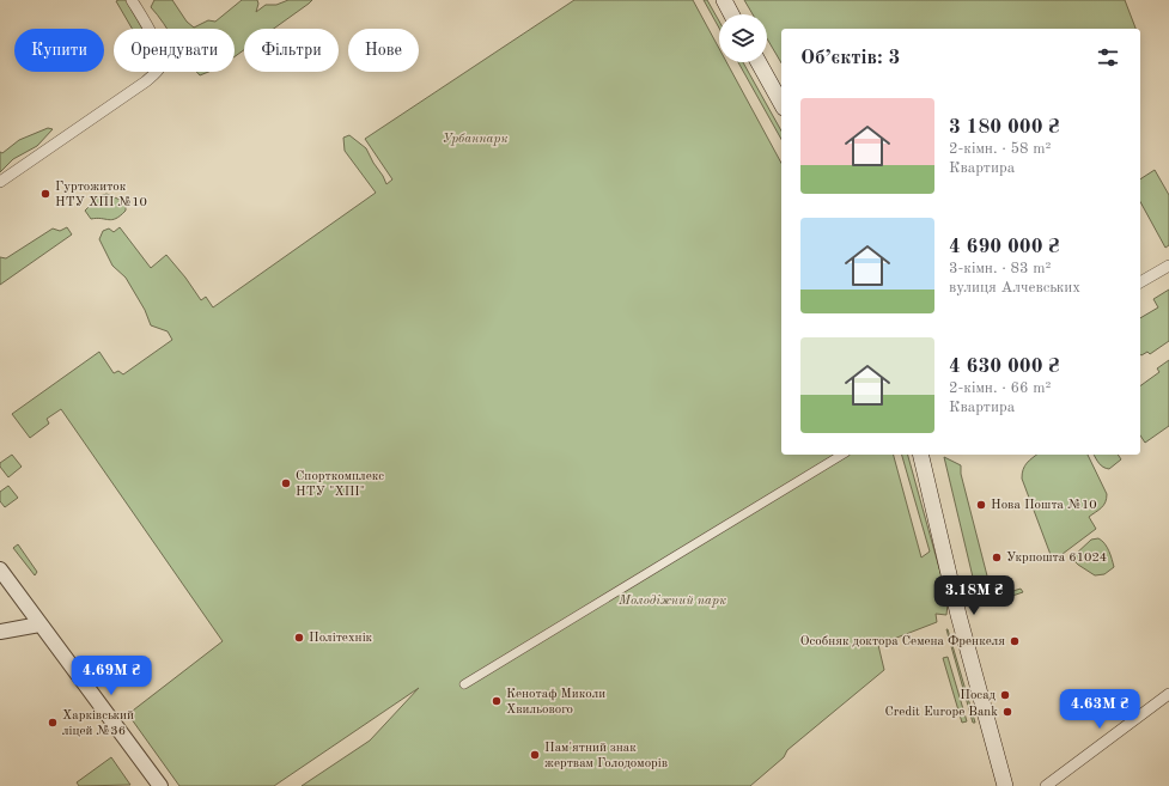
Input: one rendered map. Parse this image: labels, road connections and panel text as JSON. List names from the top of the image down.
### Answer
{
  "parks": ["Урбанпарк", "Молодіжний парк"],
  "places": [
    "Гуртожиток НТУ ХПІ №10",
    "Спорткомплекс НТУ \"ХПІ\"",
    "Нова Пошта №10",
    "Укрпошта 61024",
    "Політехнік",
    "Особняк доктора Семена Френкеля",
    "Посад",
    "Кенотаф Миколи Хвильового",
    "Credit Europe Bank",
    "Харківський ліцей №36",
    "Пам'ятний знак жертвам Голодоморів"
  ],
  "page": {
    "chip": [
      "Купити",
      "Орендувати",
      "Фільтри",
      "Нове"
    ],
    "heading": "Об’єктів: 3",
    "list": [
      {
        "name": "3 180 000 ₴",
        "note": "2-кімн. · 58 m² · Квартира"
      },
      {
        "name": "4 690 000 ₴",
        "note": "3-кімн. · 83 m² · вулиця Алчевських"
      },
      {
        "name": "4 630 000 ₴",
        "note": "2-кімн. · 66 m² · Квартира"
      }
    ],
    "price": ["3.18M ₴", "4.69M ₴", "4.63M ₴"]
  }
}
